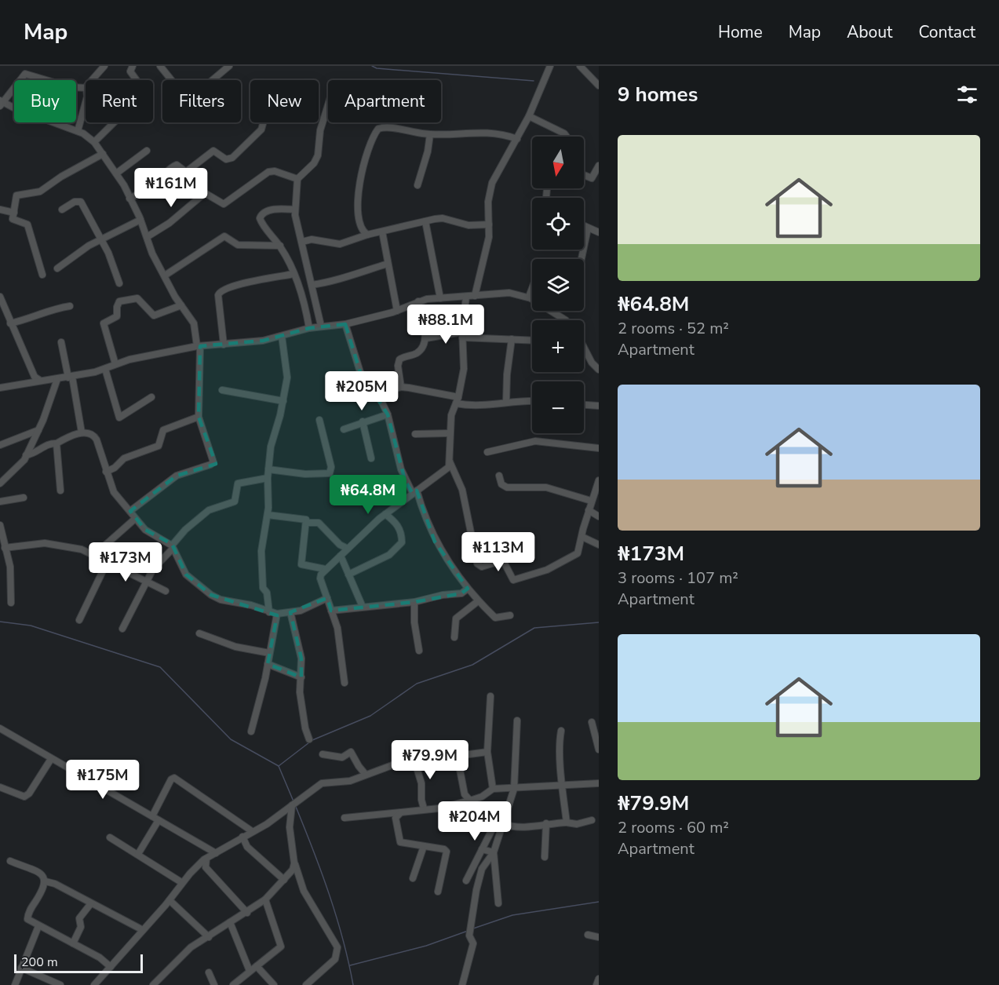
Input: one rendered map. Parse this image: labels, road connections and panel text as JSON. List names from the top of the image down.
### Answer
{
  "scale_bar": "200 m",
  "north": "bottom",
  "page": {
    "header": "Map",
    "nav": [
      "Home",
      "Map",
      "About",
      "Contact"
    ],
    "heading": "9 homes",
    "chip": [
      "Buy",
      "Rent",
      "Filters",
      "New",
      "Apartment"
    ],
    "list": [
      {
        "name": "₦64.8M",
        "note": "2 rooms · 52 m² · Apartment"
      },
      {
        "name": "₦173M",
        "note": "3 rooms · 107 m² · Apartment"
      },
      {
        "name": "₦79.9M",
        "note": "2 rooms · 60 m² · Apartment"
      }
    ],
    "map_buttons": ["+", "−"],
    "price": [
      "₦161M",
      "₦88.1M",
      "₦205M",
      "₦64.8M",
      "₦113M",
      "₦173M",
      "₦79.9M",
      "₦175M",
      "₦204M"
    ],
    "scale": "200 m"
  }
}
